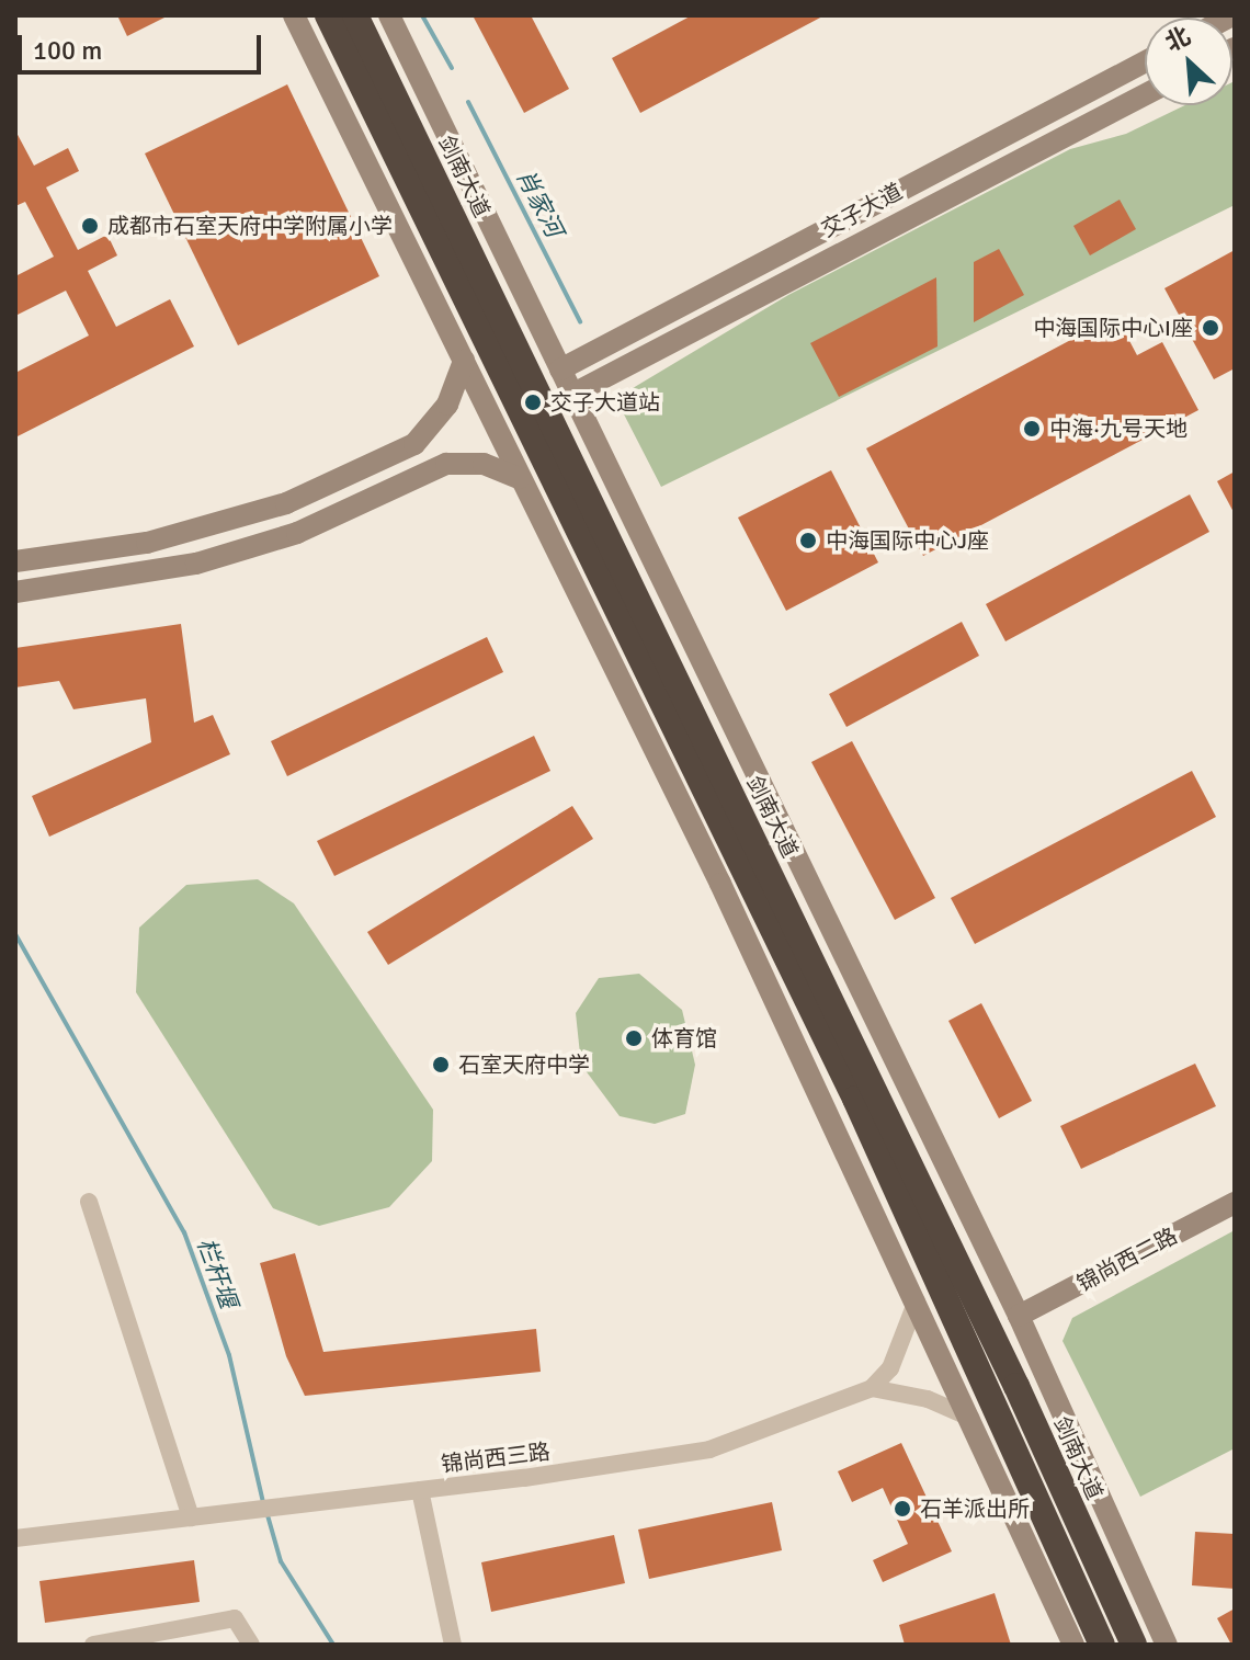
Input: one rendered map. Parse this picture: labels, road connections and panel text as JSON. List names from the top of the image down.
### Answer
{
  "streets": {
    "highway": ["剑南大道"],
    "main road": ["交子大道", "锦尚西二路"],
    "street": ["锦尚西三路"]
  },
  "water": ["肖家河", "栏杆堰"],
  "places": [
    "成都市石室天府中学附属小学",
    "中海国际中心I座",
    "交子大道站",
    "中海·九号天地",
    "中海国际中心J座",
    "体育馆",
    "石室天府中学",
    "石羊派出所"
  ],
  "scale_bar": "100 m",
  "north": "top left"
}
